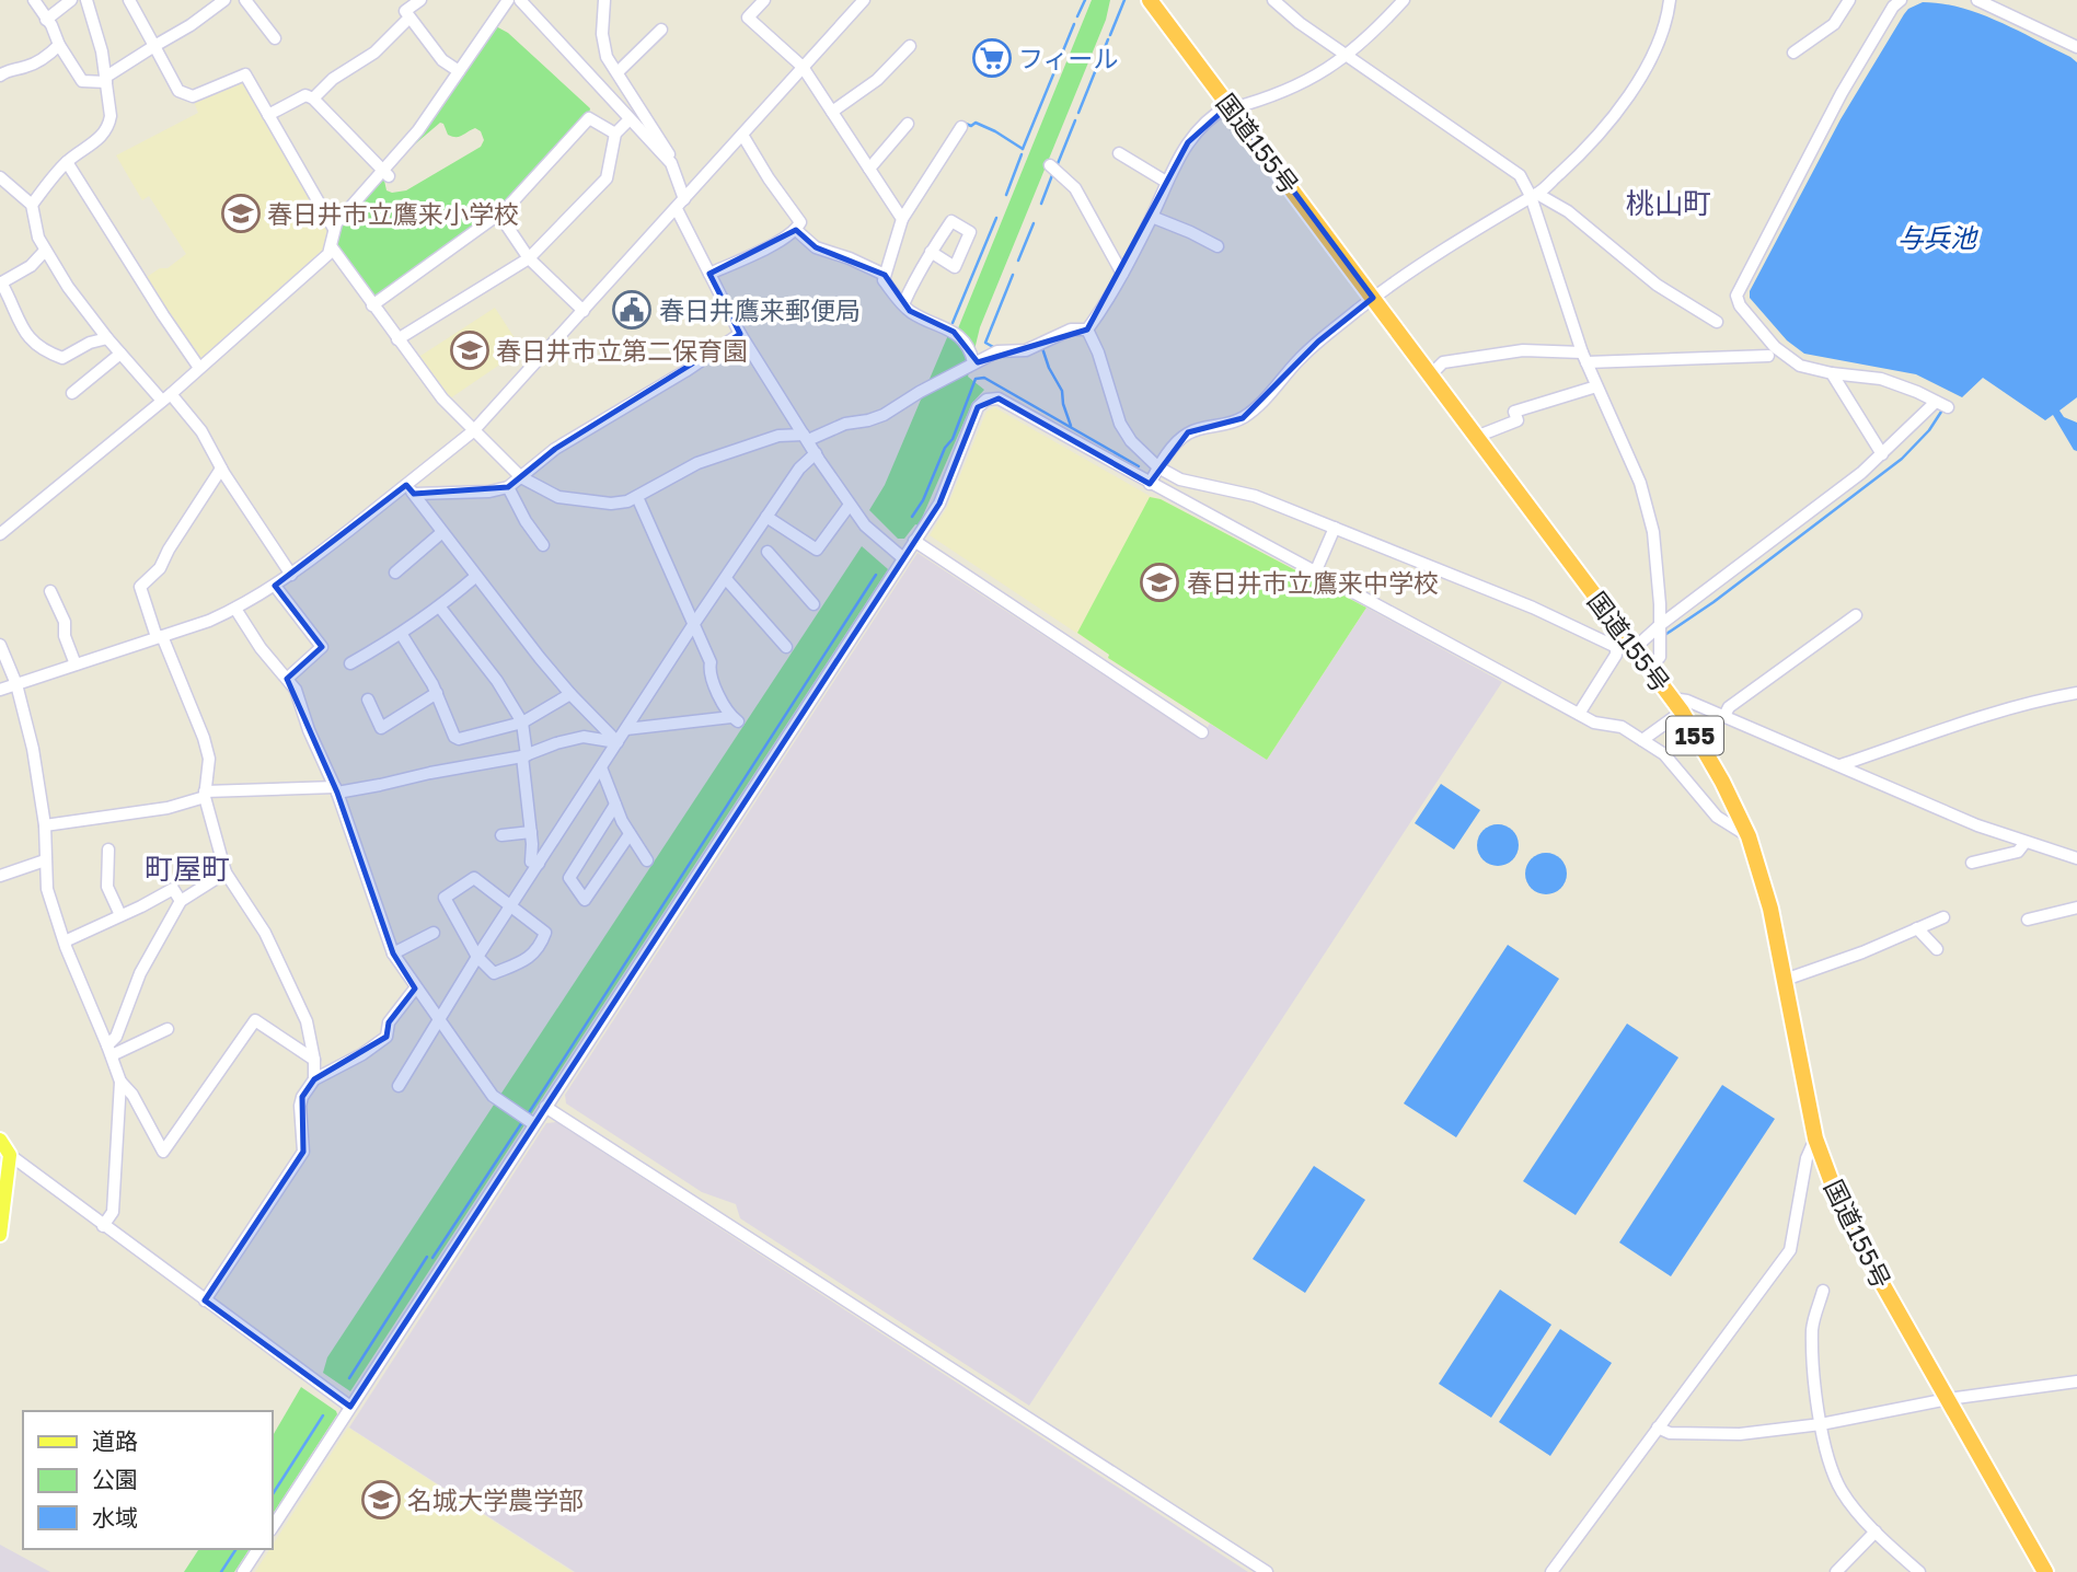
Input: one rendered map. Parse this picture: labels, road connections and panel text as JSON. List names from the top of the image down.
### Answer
{
  "streets": {
    "highway": ["国道155号", "155"]
  },
  "districts": ["桃山町", "町屋町"],
  "water": ["与兵池"],
  "places": {
    "supermarket": ["フィール"],
    "school or university": [
      "春日井市立鷹来小学校",
      "春日井市立第二保育園",
      "春日井市立鷹来中学校",
      "名城大学農学部"
    ],
    "public building": ["春日井鷹来郵便局"]
  },
  "legend": ["道路", "公園", "水域"]
}
